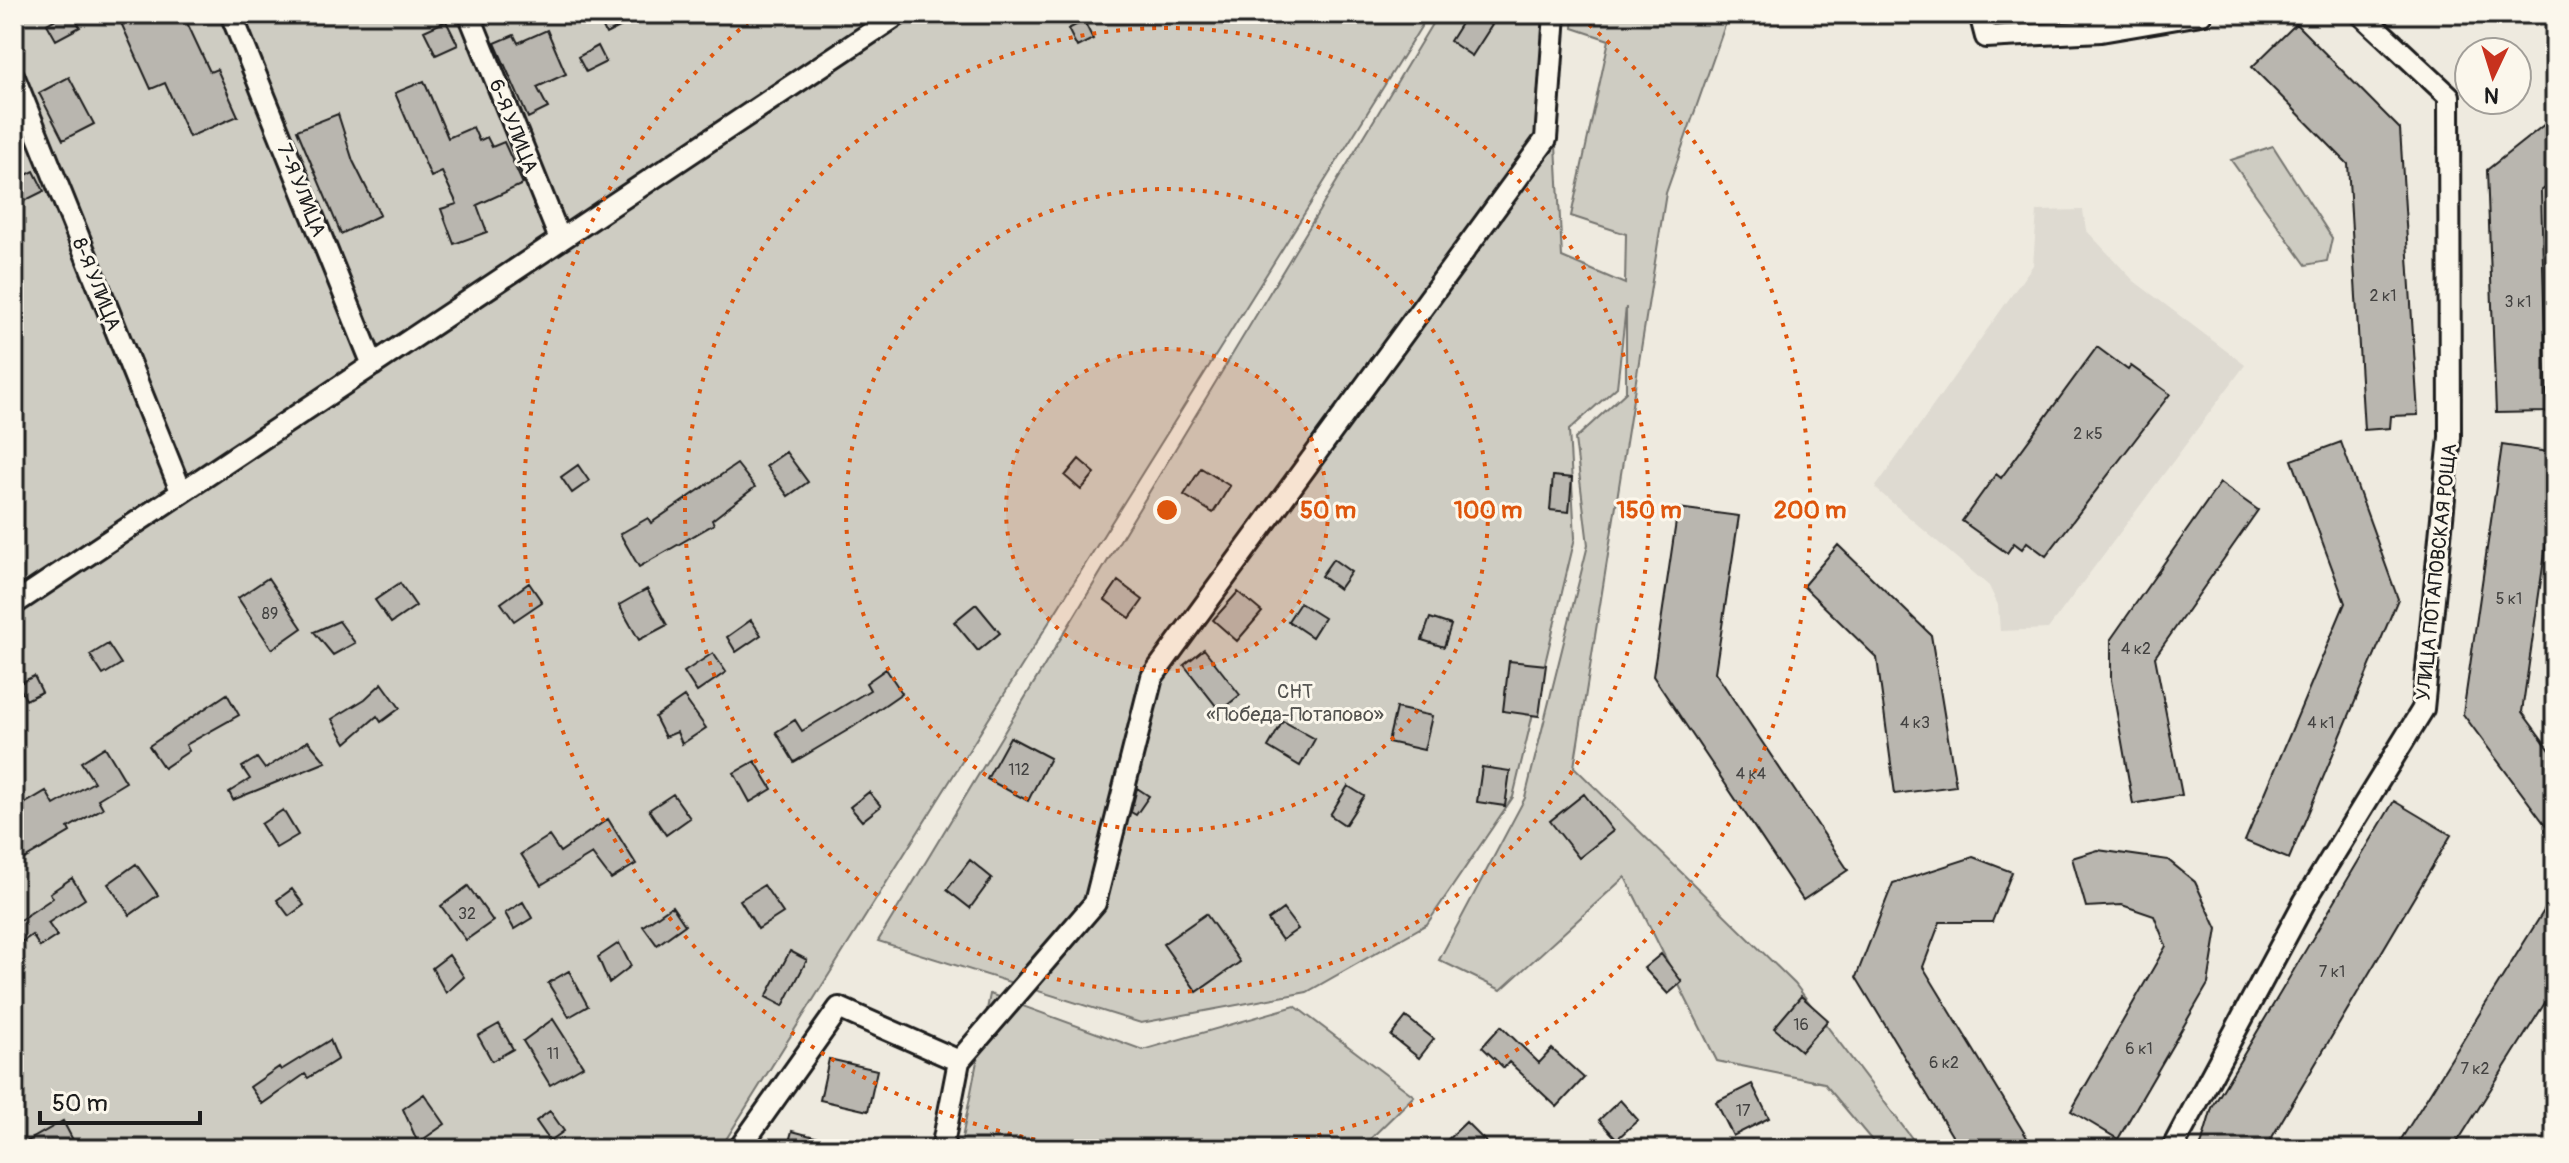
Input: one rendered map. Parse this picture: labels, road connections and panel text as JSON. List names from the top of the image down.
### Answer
{
  "streets": {
    "street": [
      "6-Я УЛИЦА",
      "7-Я УЛИЦА",
      "8-Я УЛИЦА",
      "УЛИЦА ПОТАПОВСКАЯ РОЩА"
    ]
  },
  "parks": ["СНТ «Победа-Потапово»"],
  "house_numbers": [
    "2 к1",
    "3 к1",
    "2 к5",
    "5 к1",
    "89",
    "4 к2",
    "4 к3",
    "4 к1",
    "112",
    "4 к4",
    "32",
    "7 к1",
    "16",
    "6 к1",
    "11",
    "6 к2",
    "7 к2",
    "17"
  ],
  "scale_bar": "50 m",
  "north": "bottom",
  "rings": [
    "50 m",
    "100 m",
    "150 m",
    "200 m"
  ]
}
